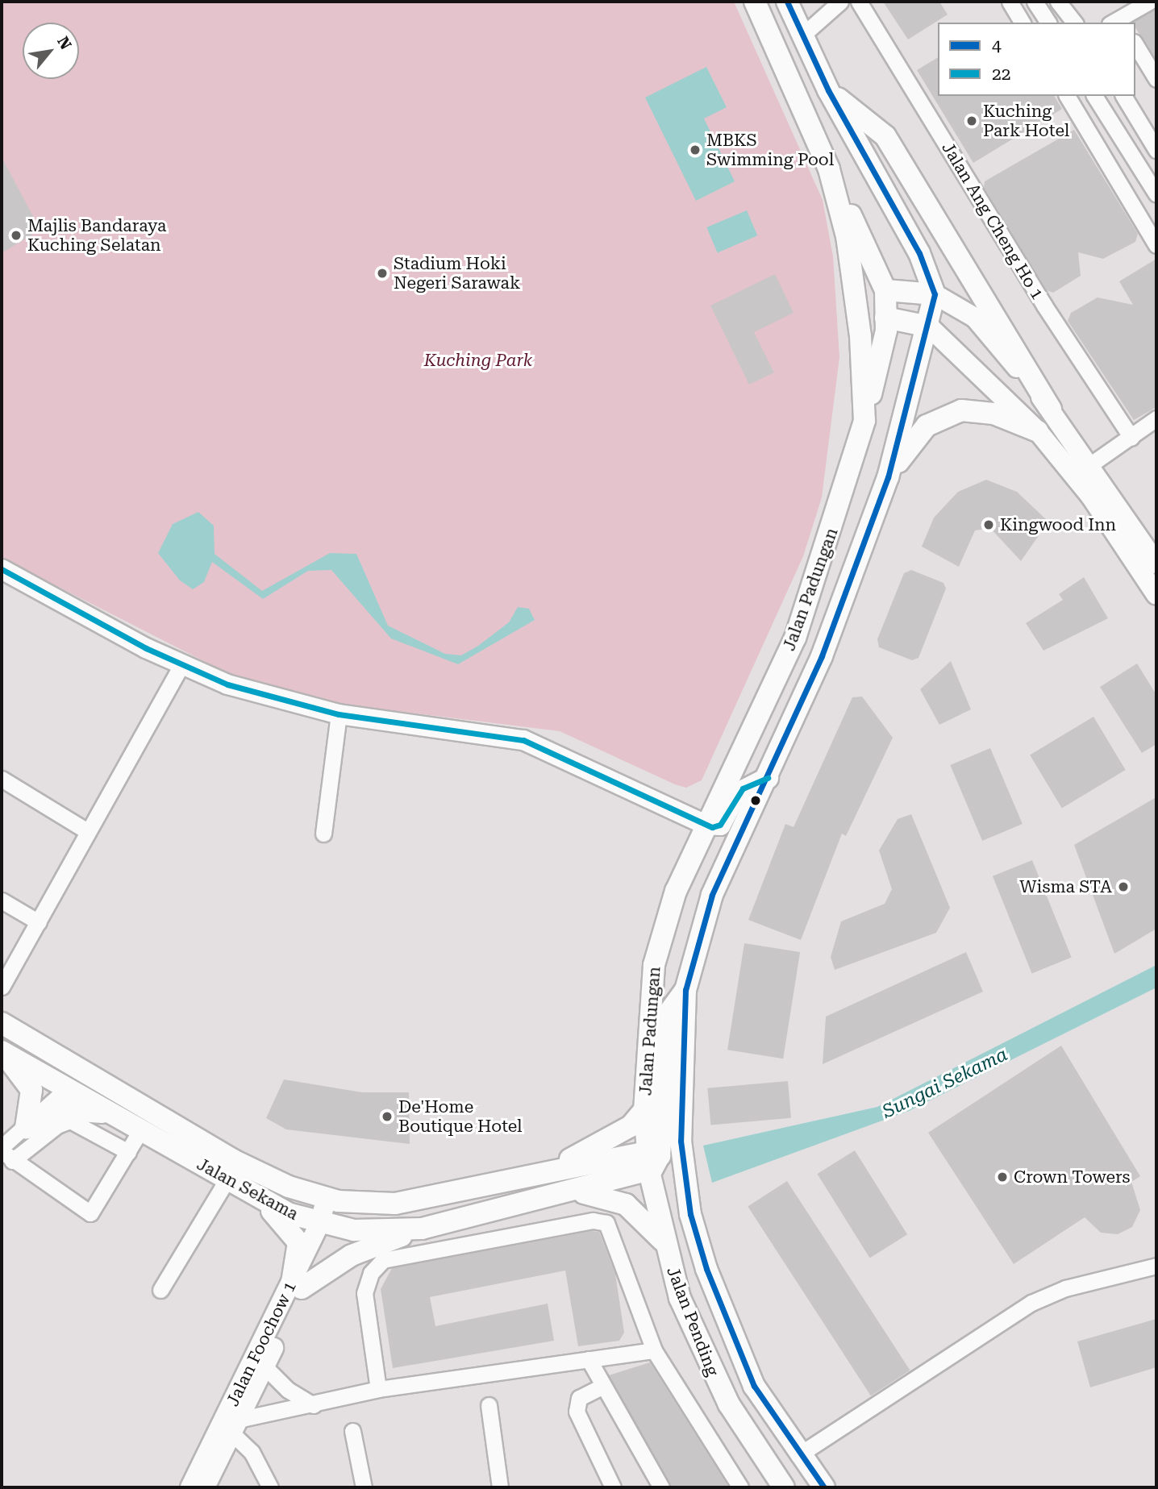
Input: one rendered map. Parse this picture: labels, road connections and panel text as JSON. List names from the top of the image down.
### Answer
{
  "streets": {
    "main road": ["Jalan Padungan", "Jalan Sekama", "Jalan Pending"],
    "street": ["Jalan Ang Cheng Ho 1", "Jalan Foochow 1"]
  },
  "crossings": [
    ["Jalan Padungan", "Jalan Sekama"],
    ["Jalan Padungan", "Jalan Pending"],
    ["Jalan Sekama", "Jalan Pending"],
    ["Jalan Sekama", "Jalan Foochow 1"]
  ],
  "water": ["Sungai Sekama"],
  "parks": ["Kuching Park"],
  "places": [
    "Kuching Park Hotel",
    "MBKS Swimming Pool",
    "Majlis Bandaraya Kuching Selatan",
    "Stadium Hoki Negeri Sarawak",
    "Kingwood Inn",
    "Wisma STA",
    "De'Home Boutique Hotel",
    "Crown Towers"
  ],
  "lines": ["transit line 4", "transit line 22"],
  "legend": ["4", "22"],
  "north": "top right"
}
